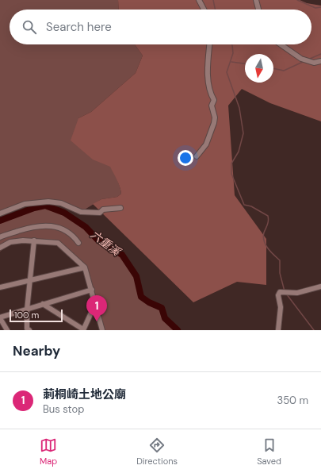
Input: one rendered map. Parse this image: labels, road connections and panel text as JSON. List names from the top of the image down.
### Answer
{
  "water": ["六重溪"],
  "scale_bar": "100 m",
  "north": "bottom",
  "page": {
    "search": "Search here",
    "pins": "1",
    "scale": "100 m",
    "heading": "Nearby",
    "list": [
      {
        "mark": "1",
        "name": "莿桐崎土地公廟",
        "note": "Bus stop",
        "value": "350 m"
      }
    ],
    "nav": ["Map", "Directions", "Saved"]
  }
}
